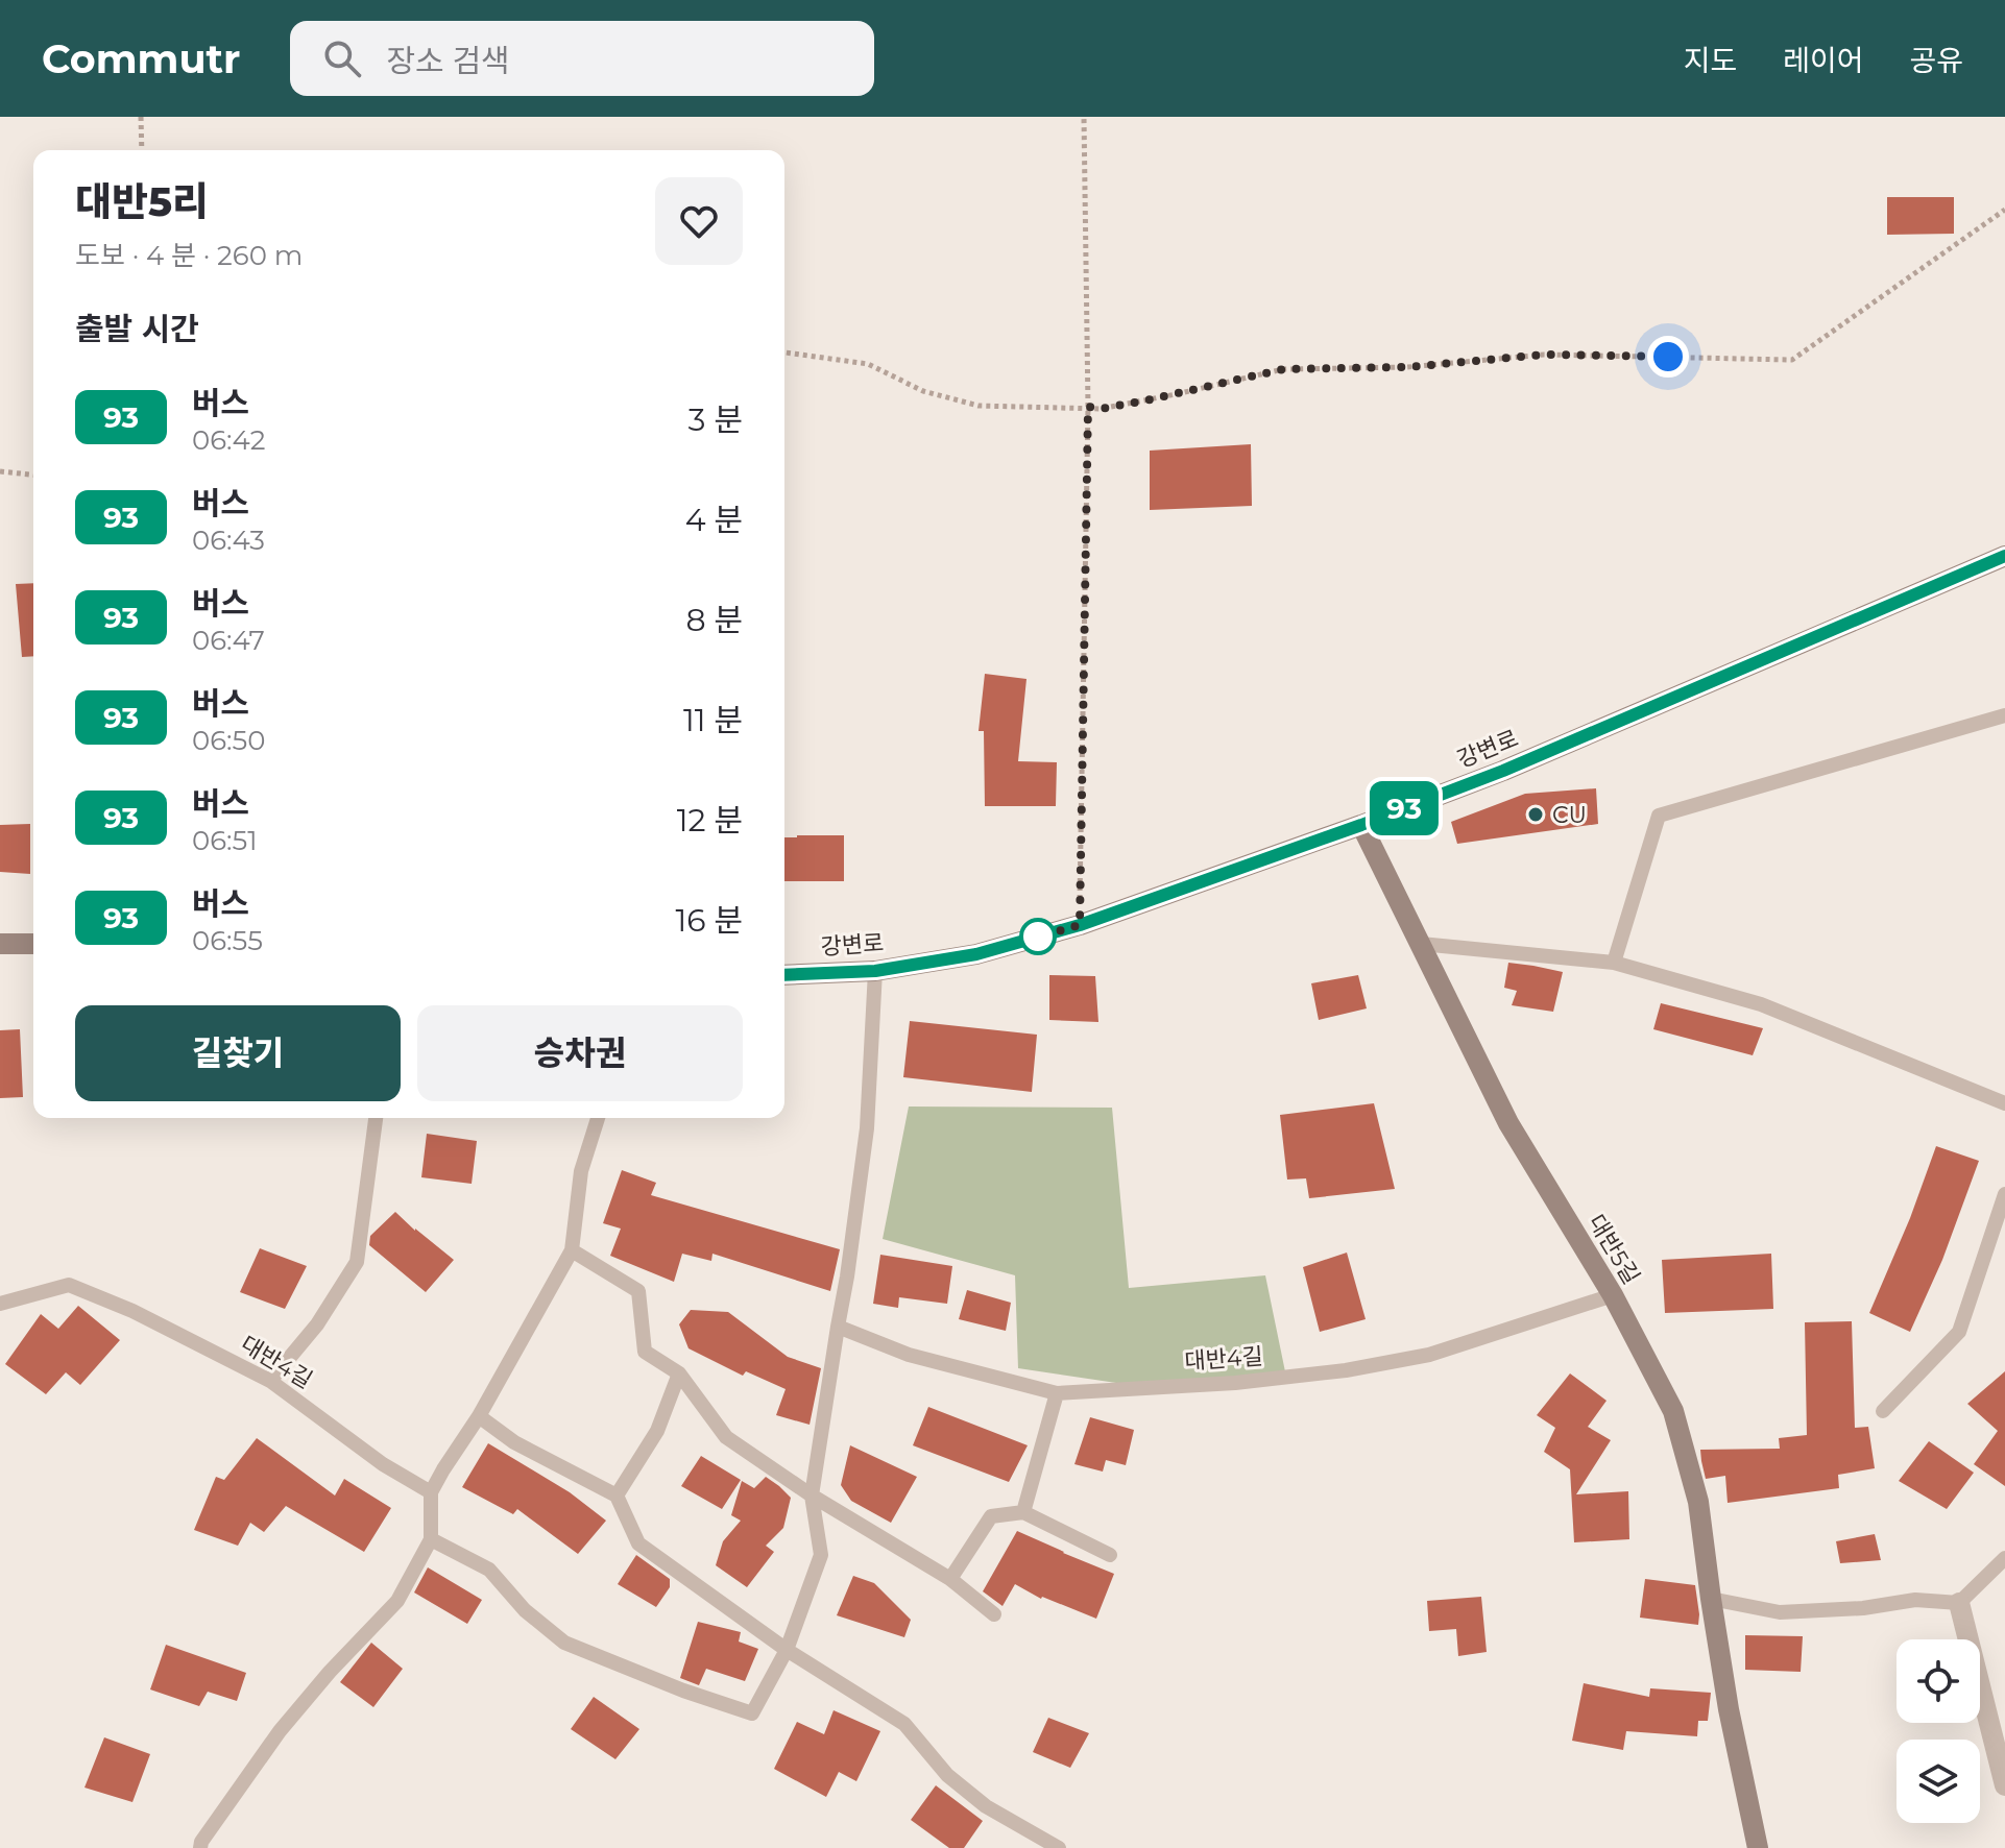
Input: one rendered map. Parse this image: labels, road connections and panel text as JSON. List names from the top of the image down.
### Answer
{
  "streets": {
    "street": ["강변로", "대반5길"],
    "lane": ["대반4길"]
  },
  "crossings": [
    ["강변로", "대반5길"],
    ["대반5길", "대반4길"]
  ],
  "places": ["CU"],
  "lines": ["bus line 93"],
  "page": {
    "header": "Commutr",
    "search": "장소 검색",
    "nav": ["지도", "레이어", "공유"],
    "on_map": "93",
    "heading": [
      ["대반5리", "도보 · 4 분 · 260 m"],
      "출발 시간"
    ],
    "list": [
      {
        "mark": "93",
        "name": "버스",
        "note": "06:42",
        "value": "3 분"
      },
      {
        "mark": "93",
        "name": "버스",
        "note": "06:43",
        "value": "4 분"
      },
      {
        "mark": "93",
        "name": "버스",
        "note": "06:47",
        "value": "8 분"
      },
      {
        "mark": "93",
        "name": "버스",
        "note": "06:50",
        "value": "11 분"
      },
      {
        "mark": "93",
        "name": "버스",
        "note": "06:51",
        "value": "12 분"
      },
      {
        "mark": "93",
        "name": "버스",
        "note": "06:55",
        "value": "16 분"
      }
    ],
    "buttons": ["길찾기", "승차권"]
  }
}
